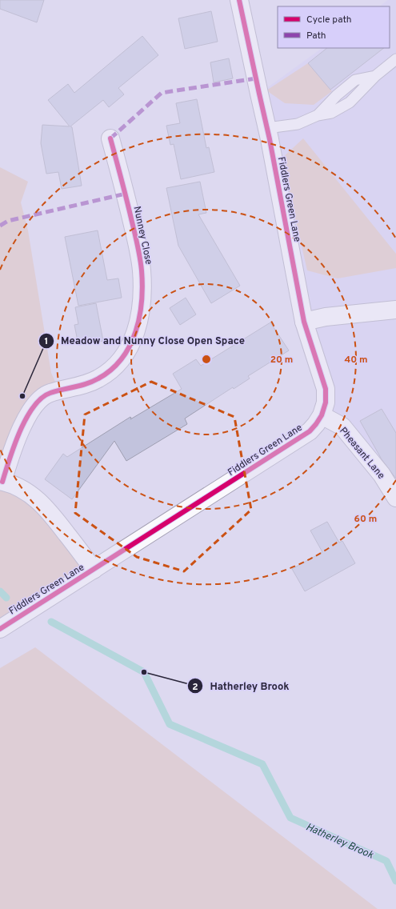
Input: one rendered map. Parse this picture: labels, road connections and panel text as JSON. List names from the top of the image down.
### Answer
{
  "streets": {
    "street": ["Fiddlers Green Lane", "Nunney Close", "Pheasant Lane"]
  },
  "crossings": [
    ["Fiddlers Green Lane", "Pheasant Lane"]
  ],
  "water": ["Hatherley Brook"],
  "places": ["Meadow and Nunny Close Open Space", "Hatherley Brook"],
  "legend": ["Cycle path", "Path"],
  "rings": ["20 m", "40 m", "60 m"]
}
